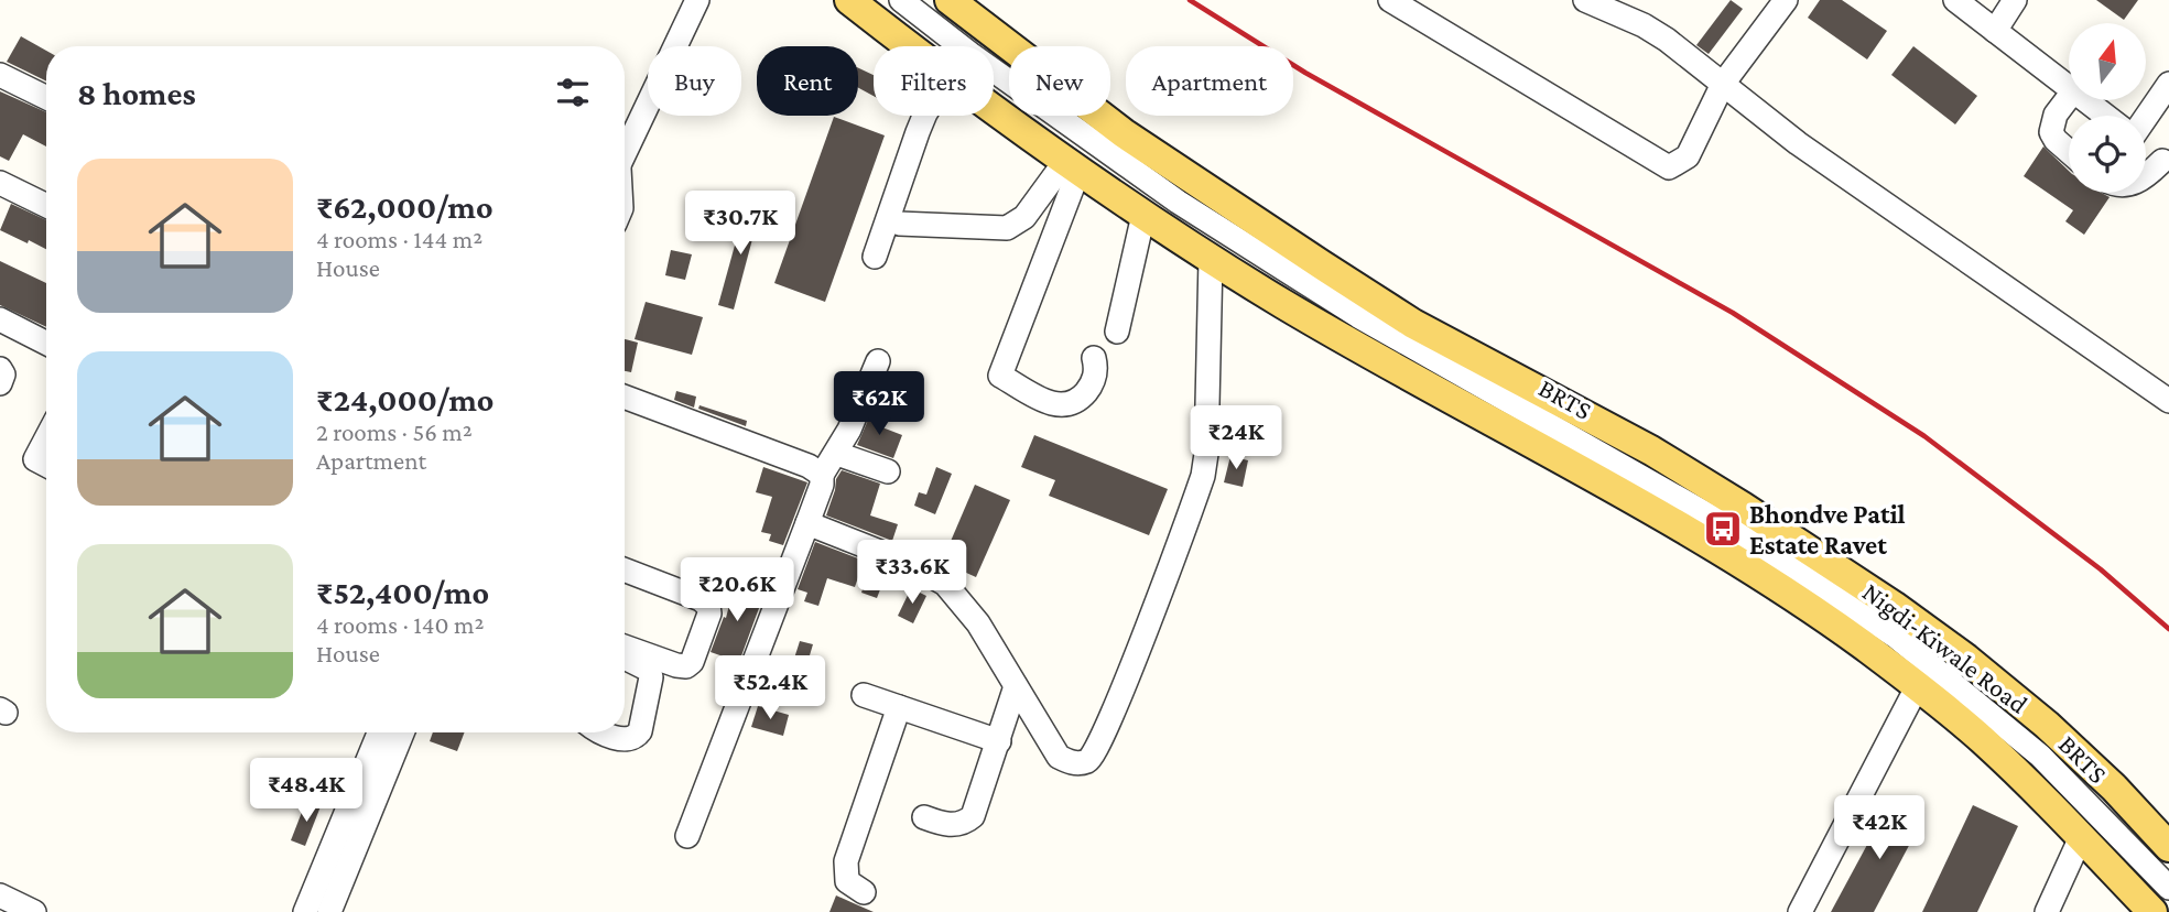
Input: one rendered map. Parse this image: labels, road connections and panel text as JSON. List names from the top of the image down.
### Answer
{
  "streets": {
    "main road": ["Nigdi-Kiwale Road"],
    "street": ["BRTS"]
  },
  "places": {
    "bus stop": ["Bhondve Patil Estate Ravet"]
  },
  "north": "top",
  "page": {
    "chip": [
      "Buy",
      "Rent",
      "Filters",
      "New",
      "Apartment"
    ],
    "heading": "8 homes",
    "list": [
      {
        "name": "₹62,000/mo",
        "note": "4 rooms · 144 m² · House"
      },
      {
        "name": "₹24,000/mo",
        "note": "2 rooms · 56 m² · Apartment"
      },
      {
        "name": "₹52,400/mo",
        "note": "4 rooms · 140 m² · House"
      }
    ],
    "price": [
      "₹30.7K",
      "₹62K",
      "₹24K",
      "₹33.6K",
      "₹20.6K",
      "₹52.4K",
      "₹48.4K",
      "₹42K"
    ]
  }
}
